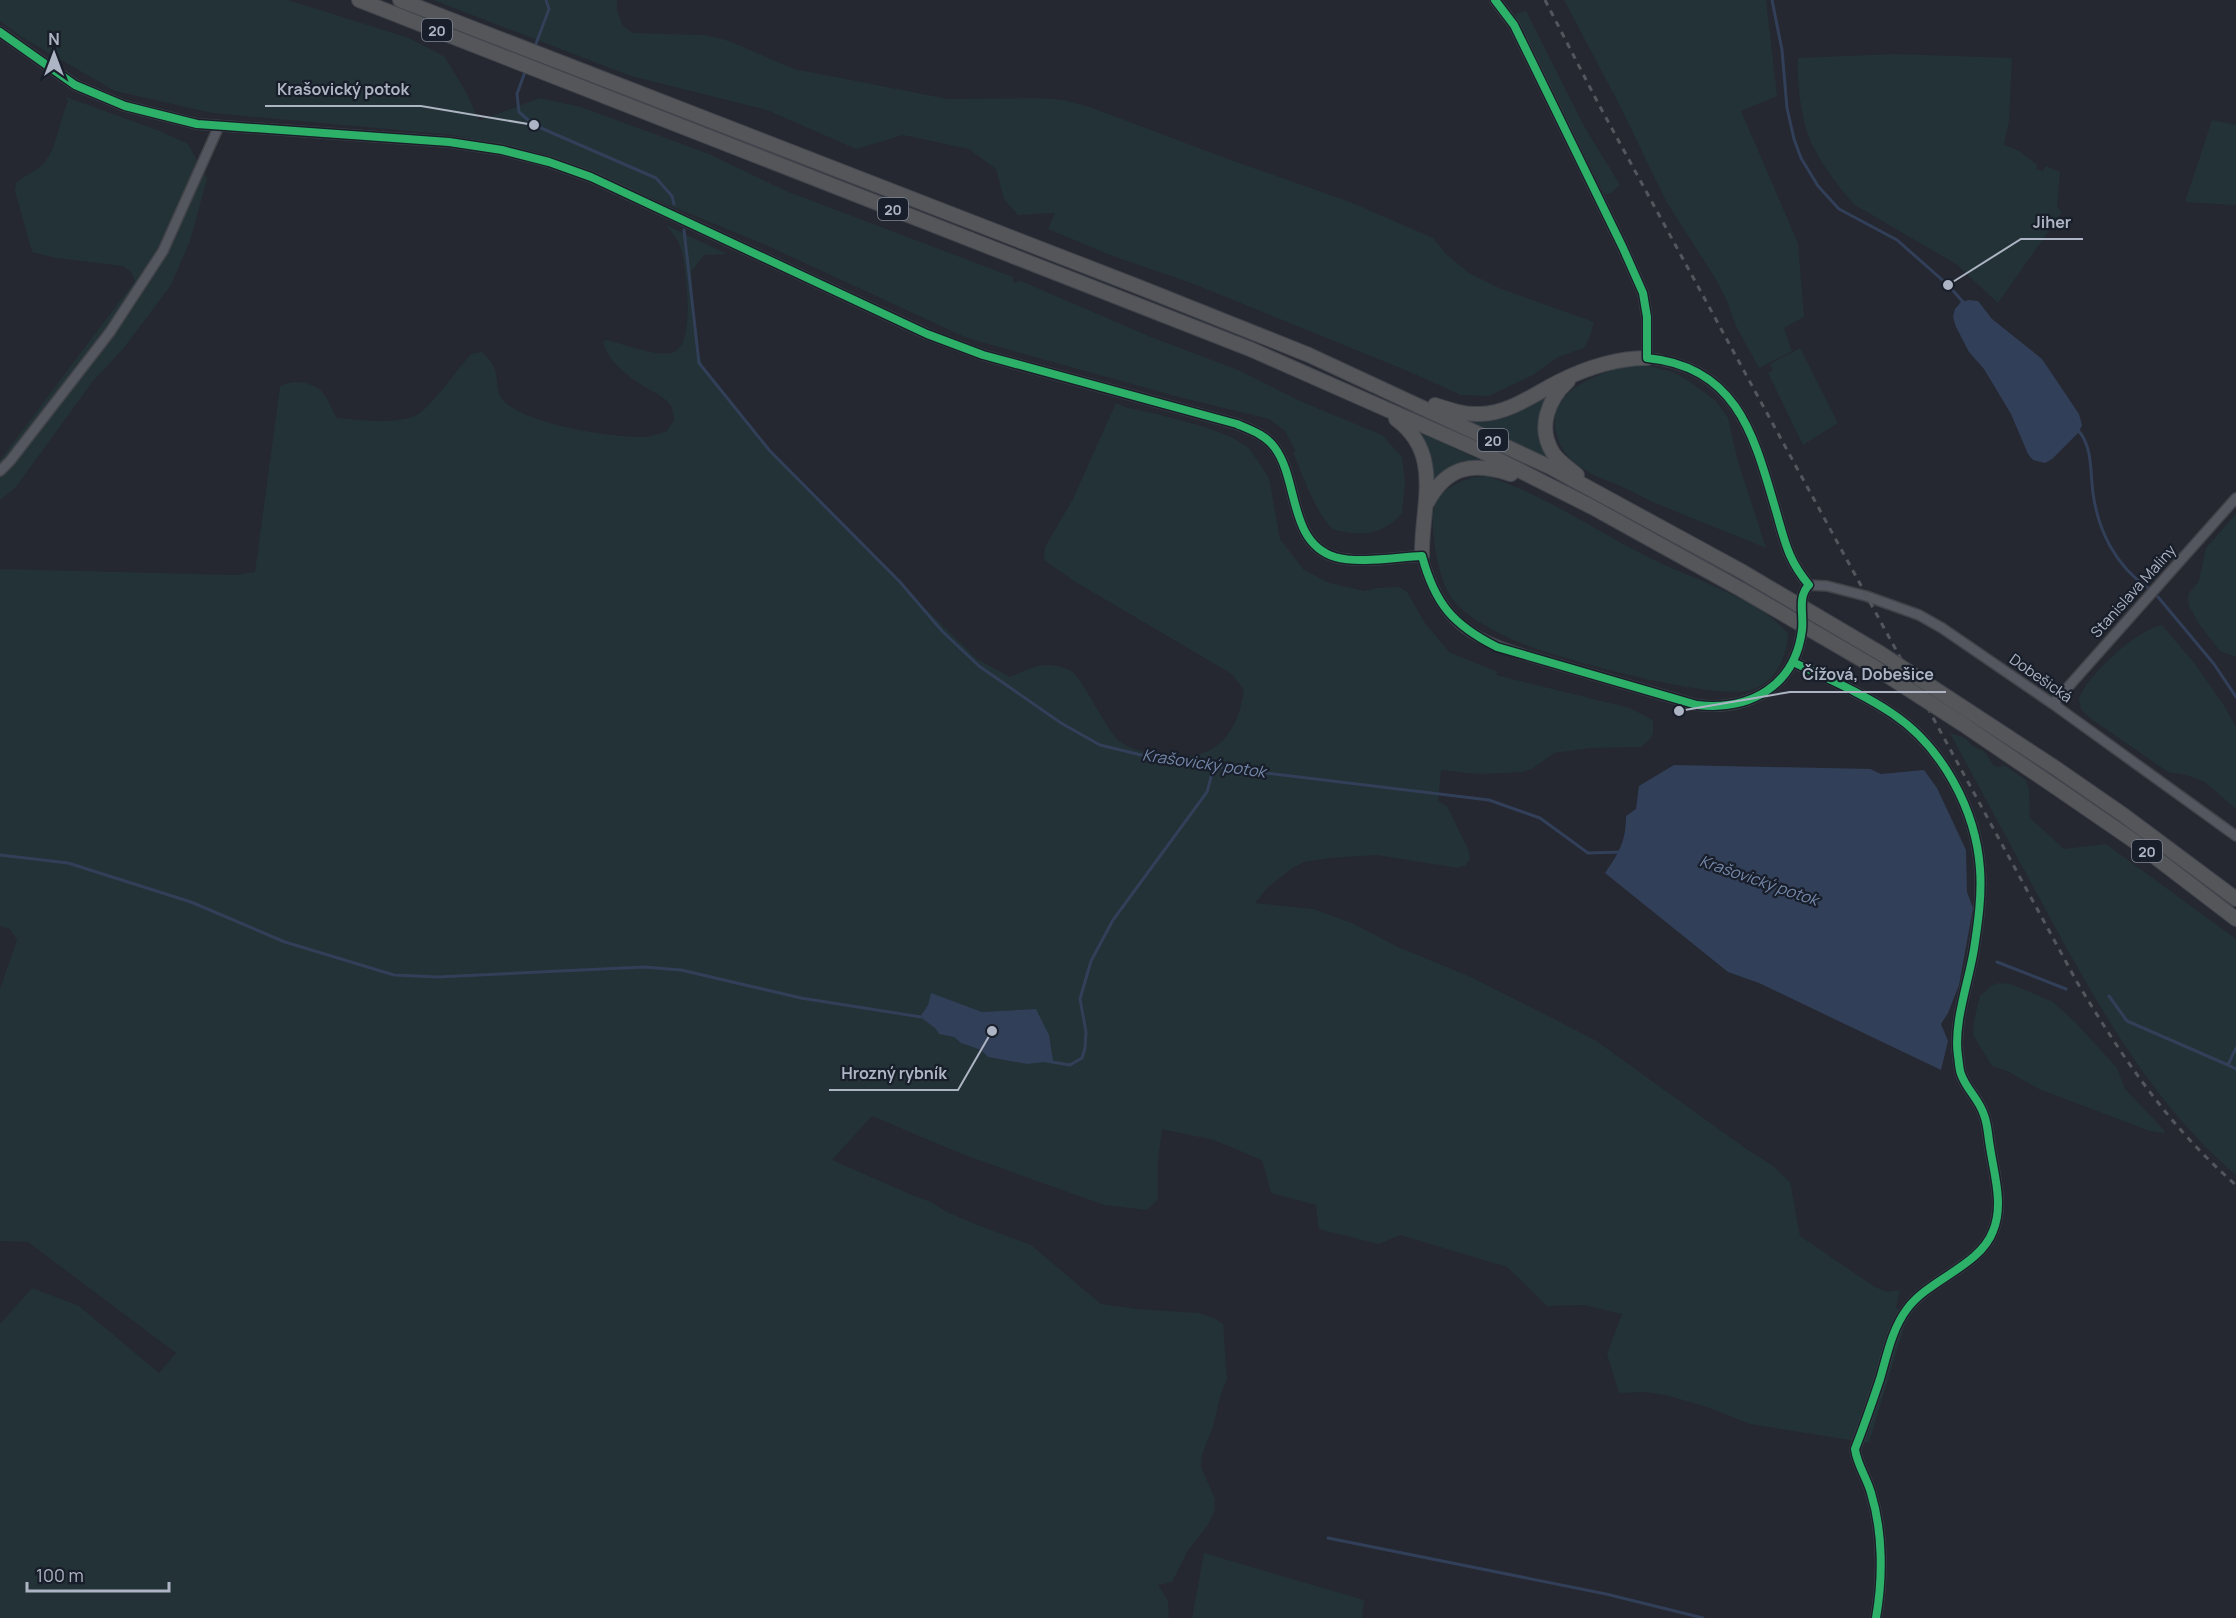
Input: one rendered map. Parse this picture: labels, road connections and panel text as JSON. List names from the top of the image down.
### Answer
{
  "streets": {
    "highway": ["20"],
    "street": ["Stanislava Maliny", "Dobešická"]
  },
  "crossings": [
    ["Stanislava Maliny", "Dobešická"]
  ],
  "water": ["Krašovický potok"],
  "places": [
    "Krašovický potok",
    "Jiher",
    "Čížová, Dobešice",
    "Hrozný rybník"
  ],
  "scale_bar": "100 m",
  "north": "top"
}
